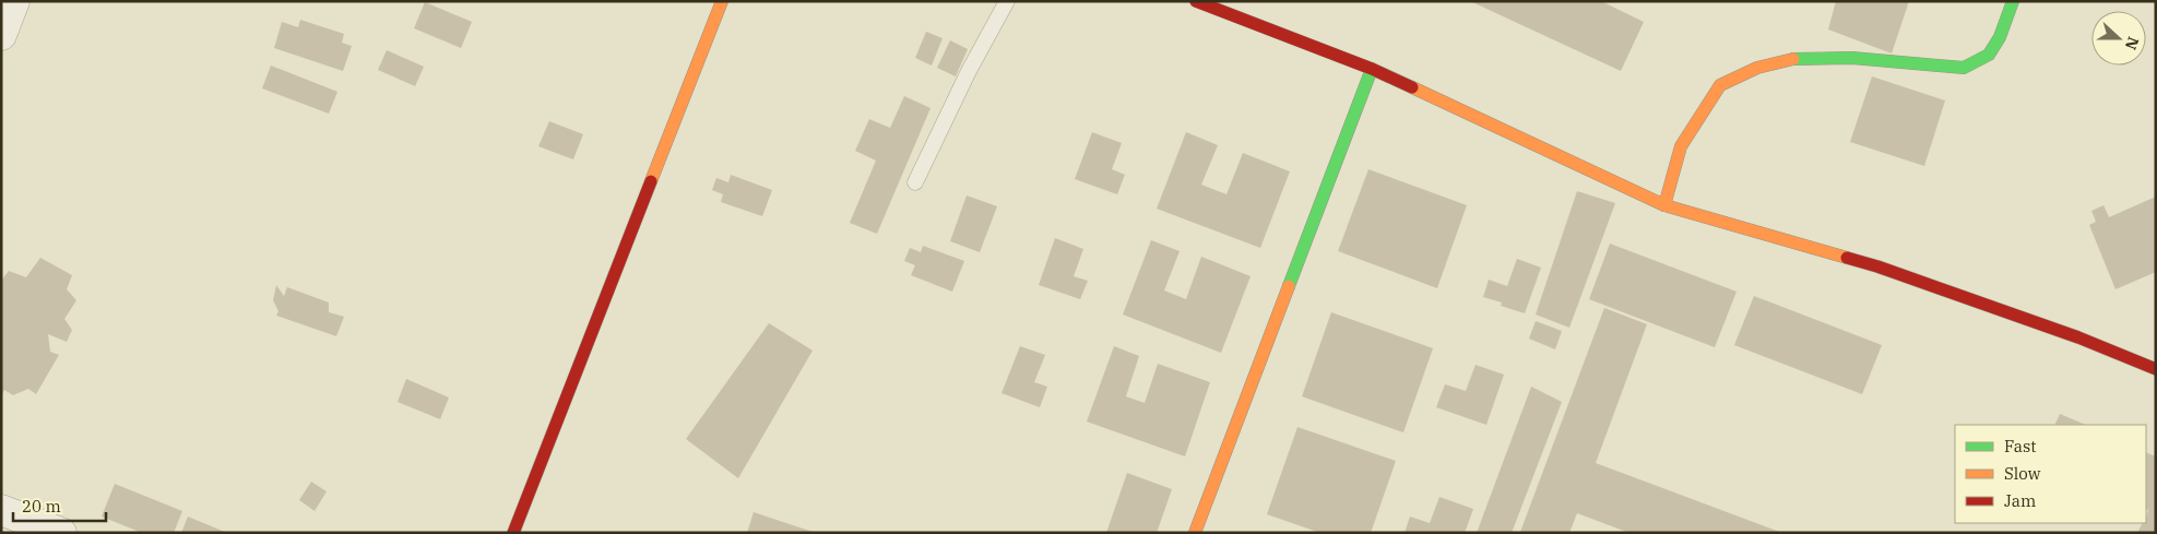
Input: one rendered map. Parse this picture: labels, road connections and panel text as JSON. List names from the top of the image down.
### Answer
{
  "legend": ["Fast", "Slow", "Jam"],
  "scale_bar": "20 m",
  "north": "right"
}
